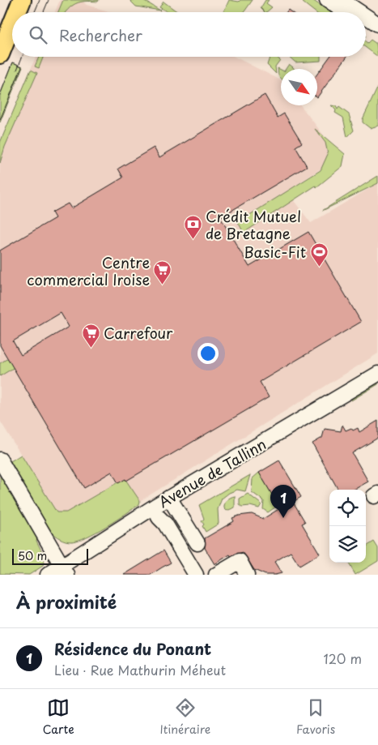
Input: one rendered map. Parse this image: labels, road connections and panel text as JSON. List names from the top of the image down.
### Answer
{
  "streets": {
    "street": ["Avenue de Tallinn"]
  },
  "places": {
    "bank": ["Crédit Mutuel de Bretagne"],
    "sports": ["Basic-Fit"],
    "supermarket": ["Centre commercial Iroise", "Carrefour"]
  },
  "scale_bar": "50 m",
  "north": "bottom right",
  "page": {
    "search": "Rechercher",
    "pins": "1",
    "scale": "50 m",
    "heading": "À proximité",
    "list": [
      {
        "mark": "1",
        "name": "Résidence du Ponant",
        "note": "Lieu · Rue Mathurin Méheut",
        "value": "120 m"
      }
    ],
    "nav": ["Carte", "Itinéraire", "Favoris"]
  }
}
